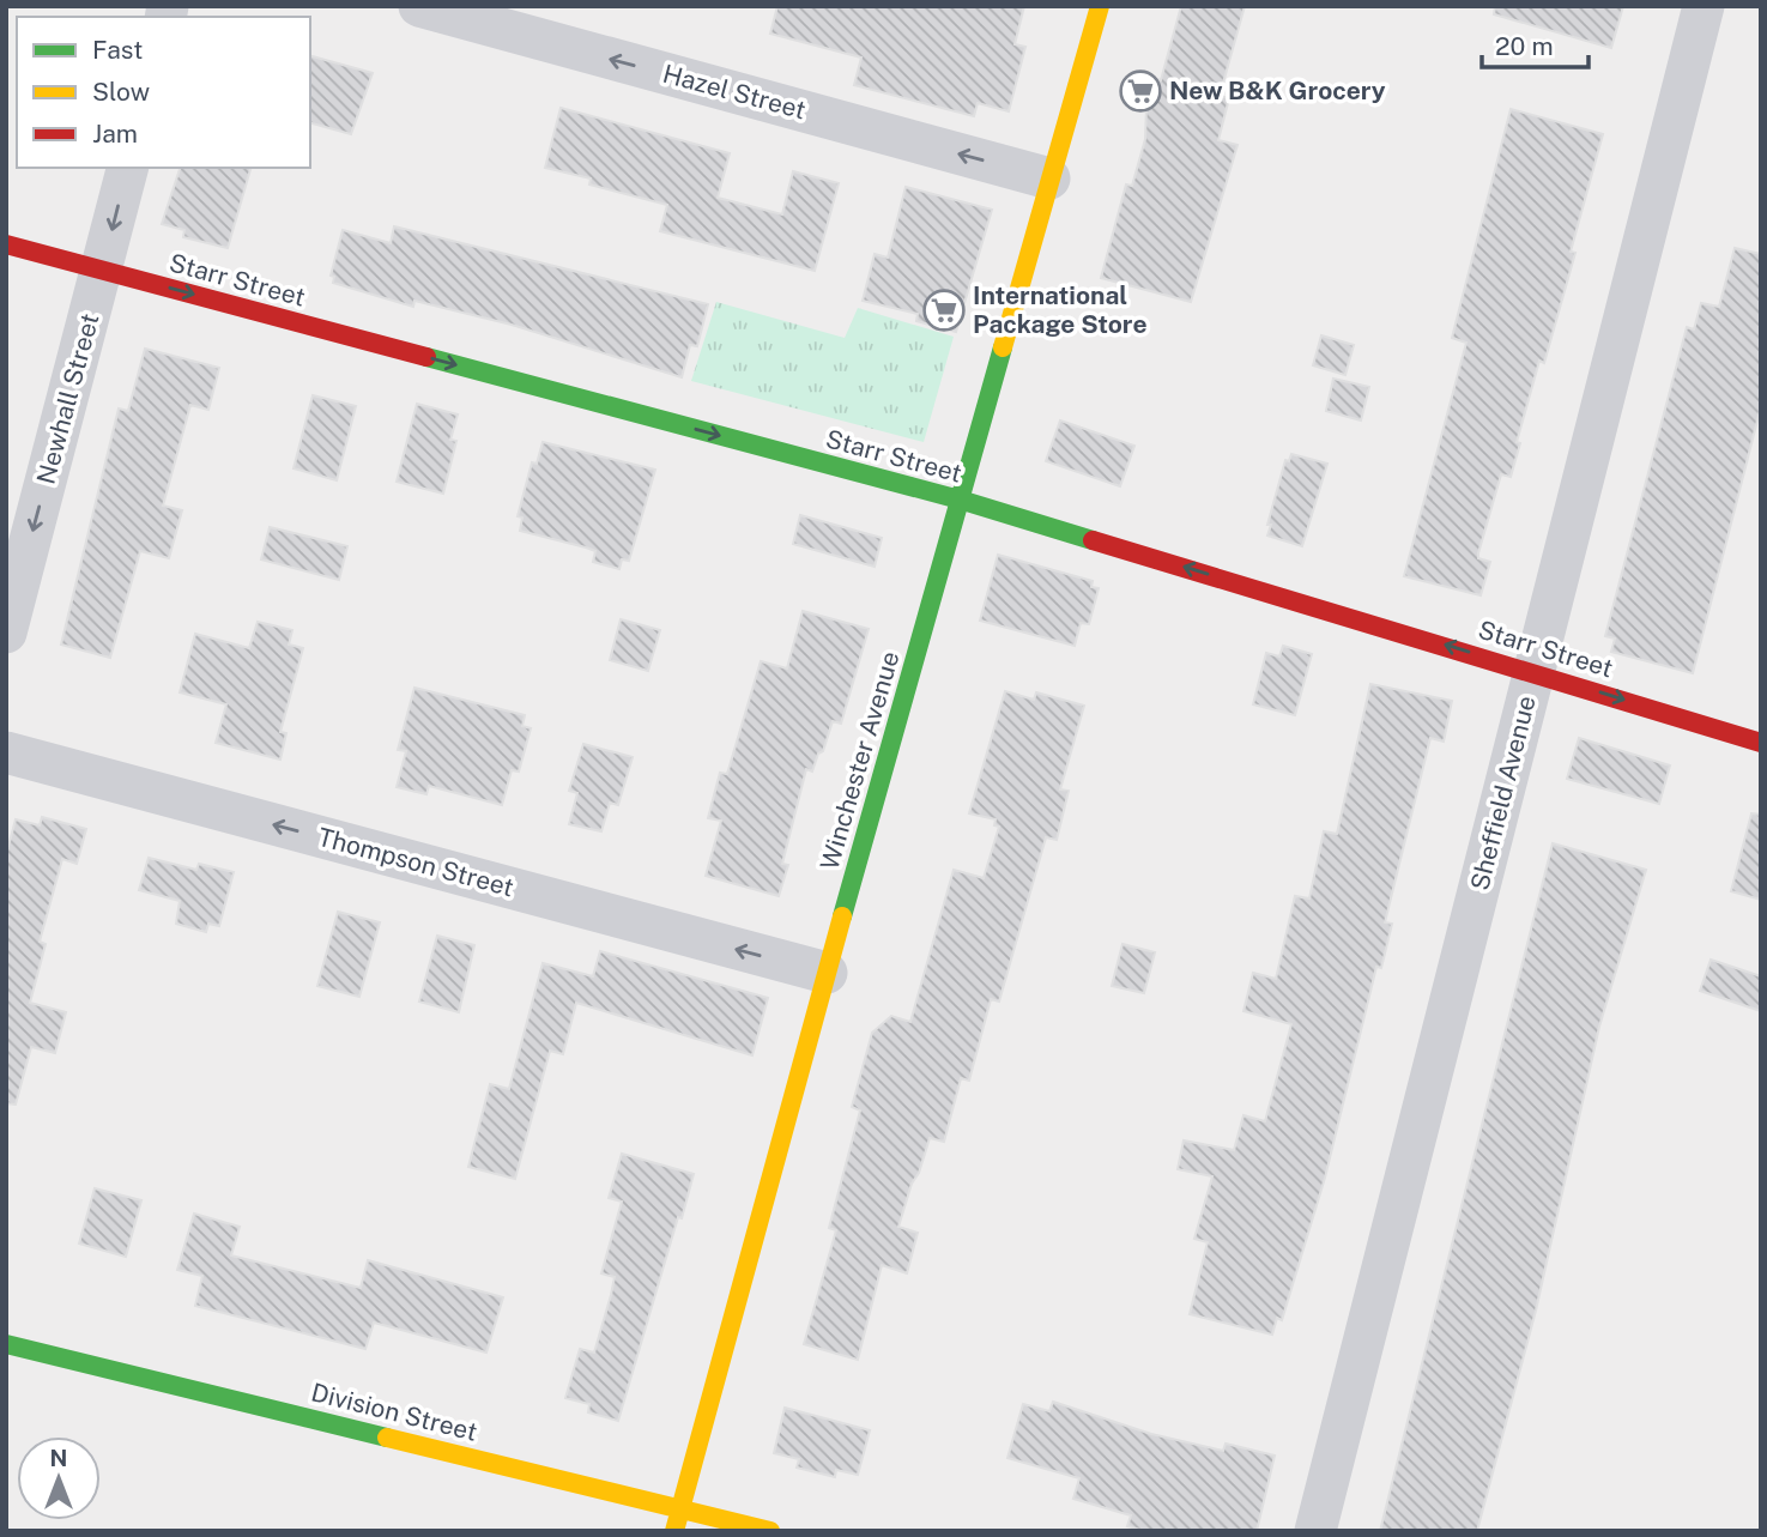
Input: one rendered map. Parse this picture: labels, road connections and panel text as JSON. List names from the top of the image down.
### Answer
{
  "streets": {
    "street": [
      "Hazel Street",
      "Starr Street",
      "Newhall Street",
      "Winchester Avenue",
      "Sheffield Avenue",
      "Thompson Street",
      "Division Street"
    ]
  },
  "crossings": [
    ["Hazel Street", "Winchester Avenue"],
    ["Starr Street", "Newhall Street"],
    ["Starr Street", "Winchester Avenue"],
    ["Starr Street", "Sheffield Avenue"],
    ["Winchester Avenue", "Thompson Street"],
    ["Winchester Avenue", "Division Street"]
  ],
  "one_way": ["Hazel Street", "Newhall Street", "Thompson Street"],
  "places": {
    "supermarket": ["New B&K Grocery", "International Package Store"]
  },
  "legend": ["Fast", "Slow", "Jam"],
  "scale_bar": "20 m",
  "north": "top"
}
